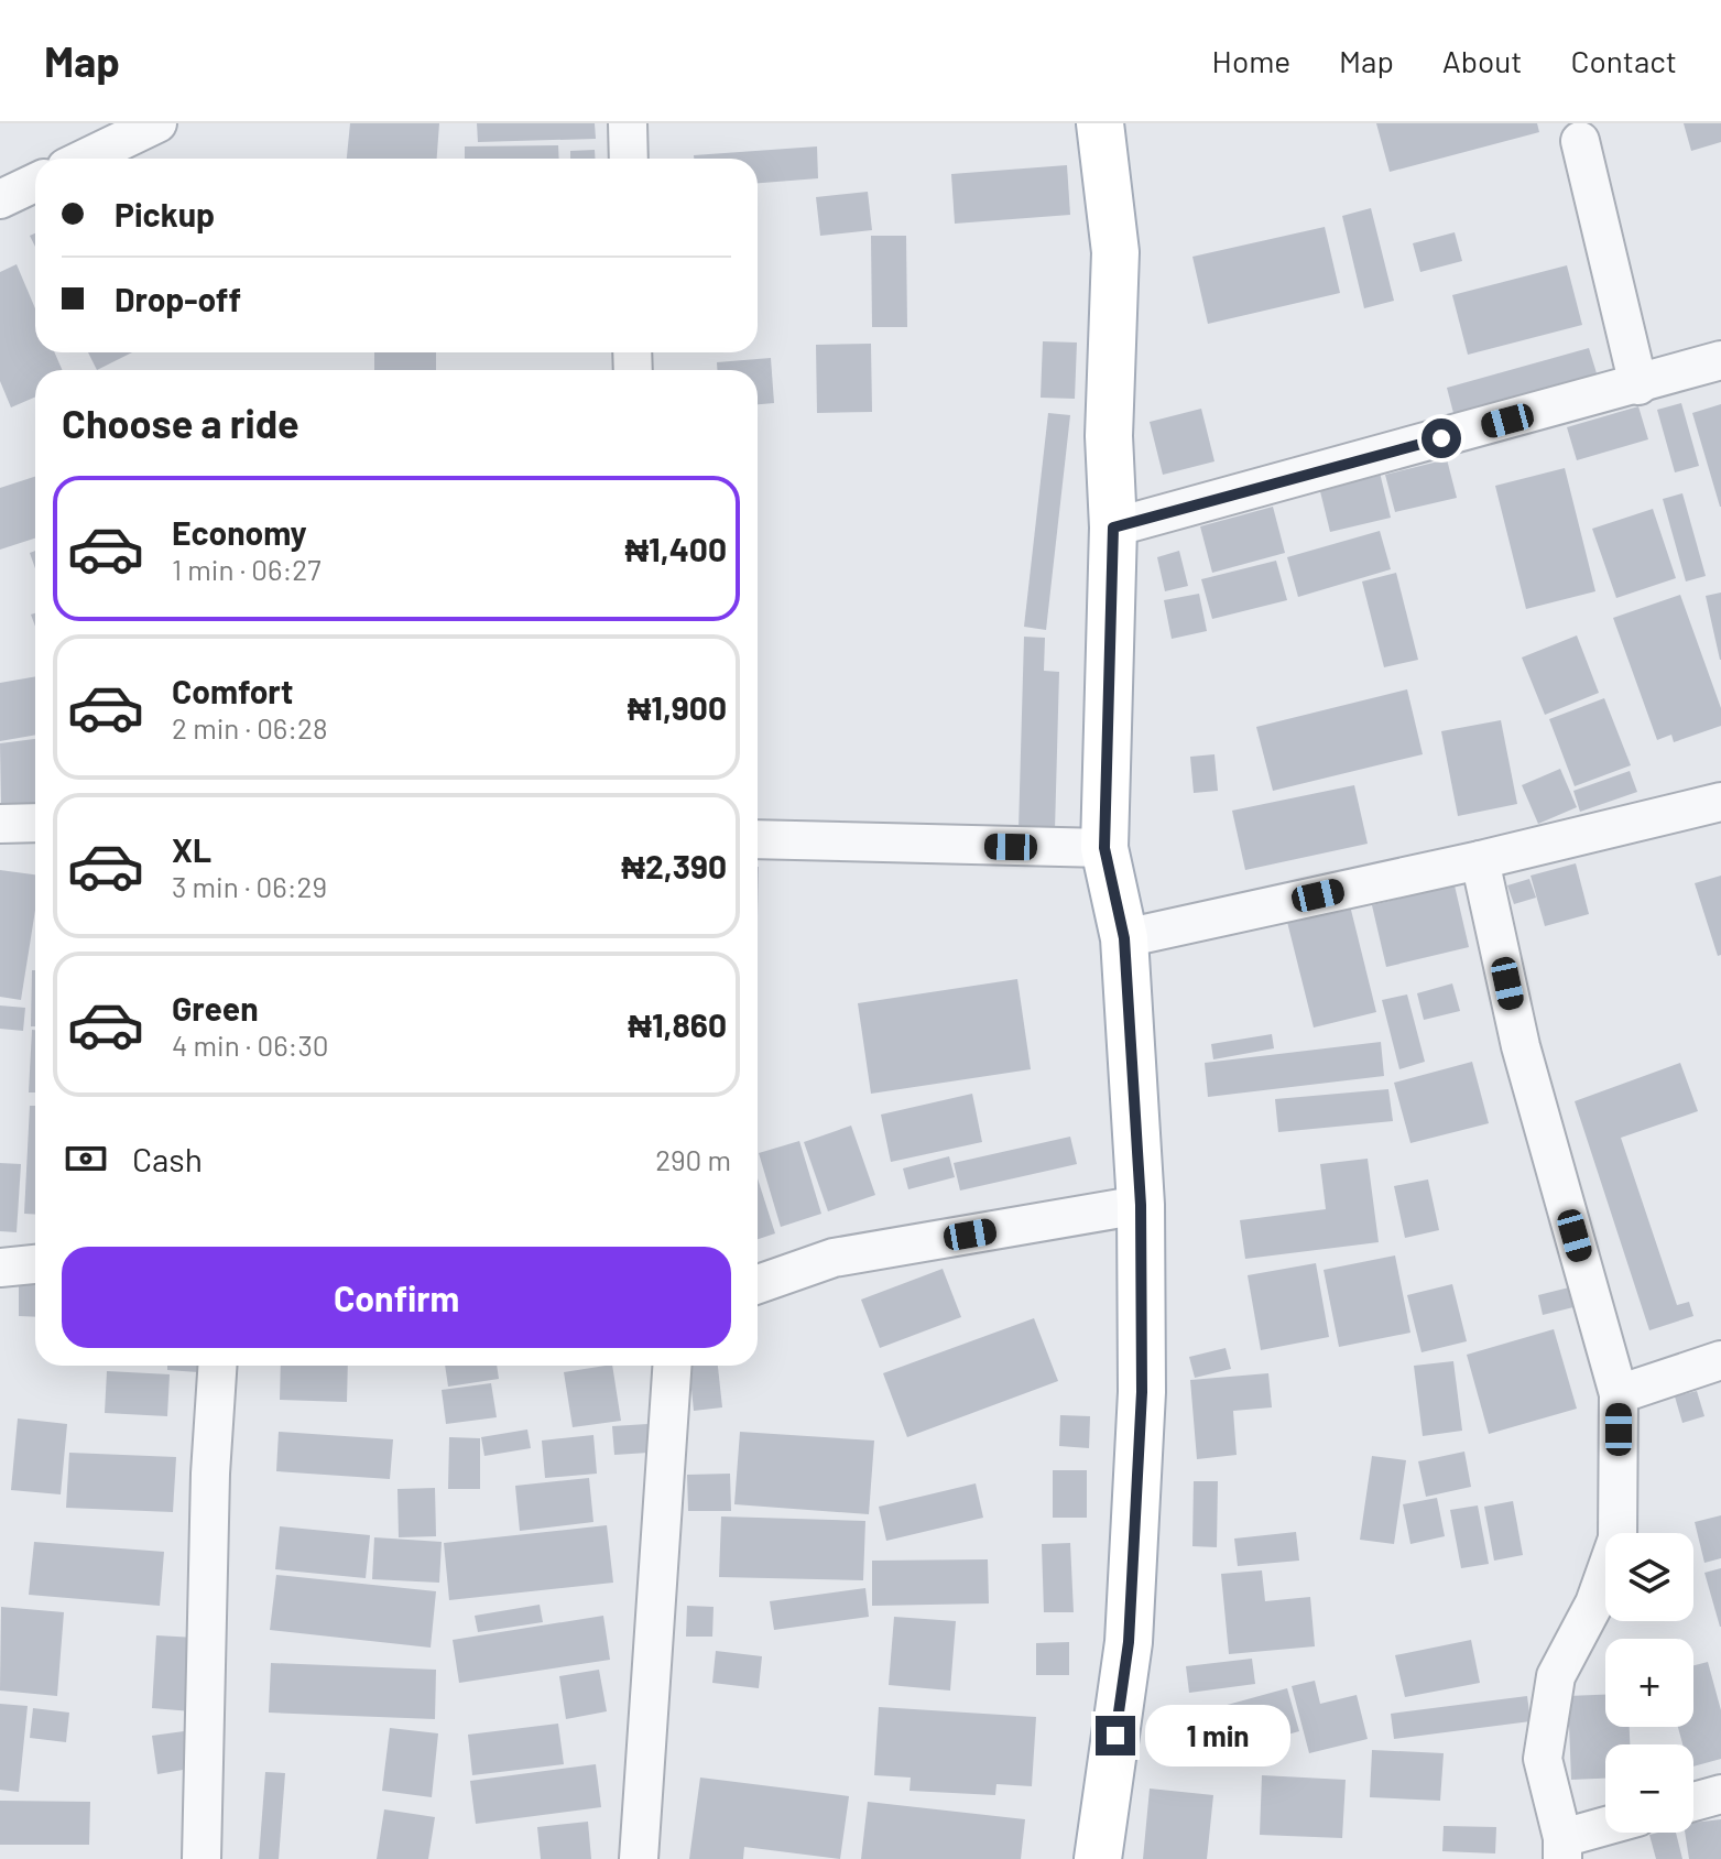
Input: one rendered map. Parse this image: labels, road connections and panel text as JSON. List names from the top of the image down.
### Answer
{
  "page": {
    "header": "Map",
    "nav": [
      "Home",
      "Map",
      "About",
      "Contact"
    ],
    "banner": ["Pickup", "Drop-off"],
    "heading": "Choose a ride",
    "list": [
      {
        "name": "Economy",
        "note": "1 min · 06:27",
        "value": "₦1,400"
      },
      {
        "name": "Comfort",
        "note": "2 min · 06:28",
        "value": "₦1,900"
      },
      {
        "name": "XL",
        "note": "3 min · 06:29",
        "value": "₦2,390"
      },
      {
        "name": "Green",
        "note": "4 min · 06:30",
        "value": "₦1,860"
      }
    ],
    "pay": ["Cash", "290 m"],
    "buttons": "Confirm",
    "map_buttons": ["+", "−"],
    "bubble": "1 min"
  }
}
